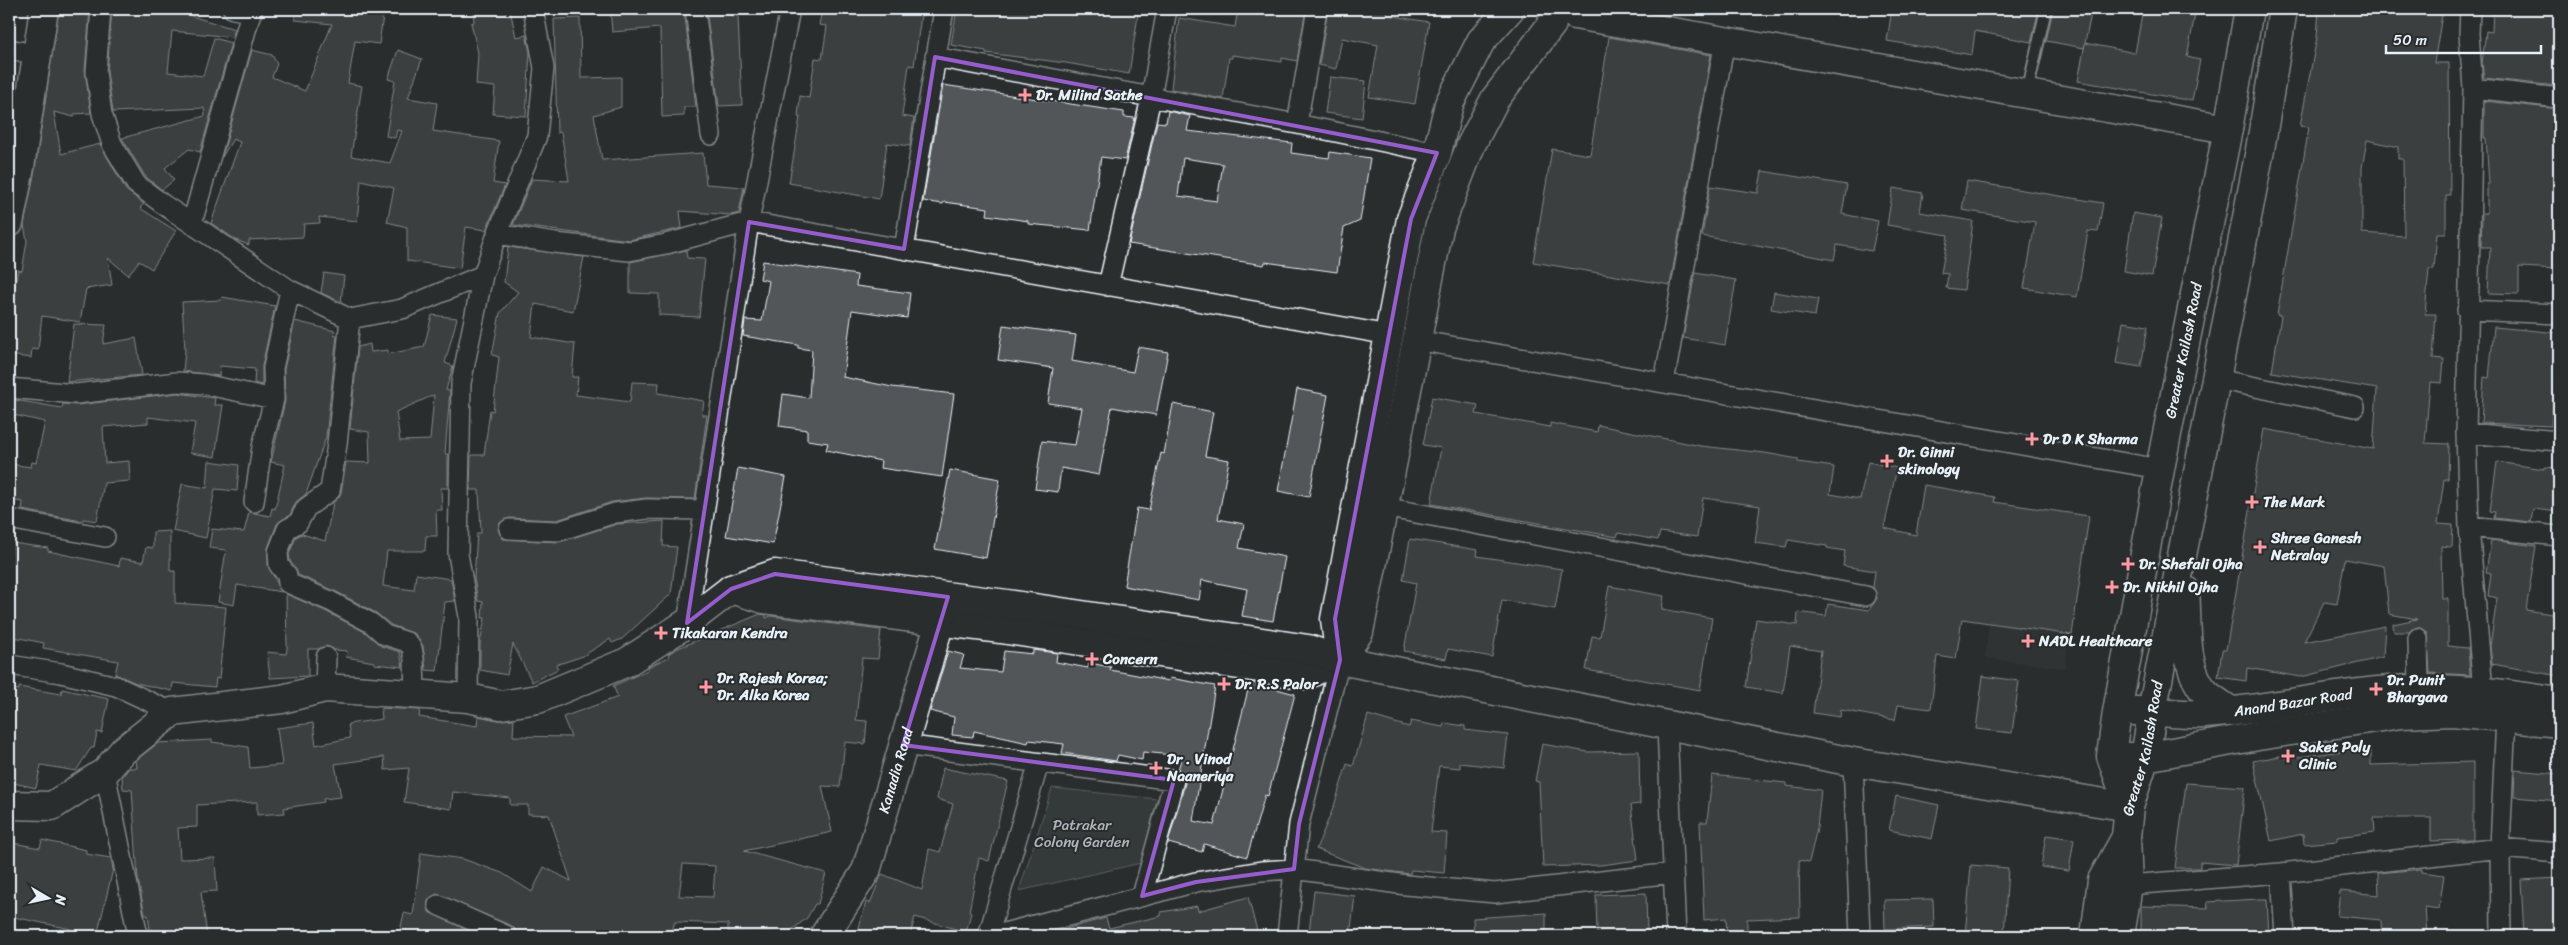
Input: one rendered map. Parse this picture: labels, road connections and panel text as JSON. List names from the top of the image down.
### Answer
{
  "streets": {
    "main road": ["Greater Kailash Road", "Anand Bazar Road", "Kanadia Road"]
  },
  "crossings": [
    ["Greater Kailash Road", "Anand Bazar Road"]
  ],
  "parks": ["Patrakar Colony Garden"],
  "places": {
    "health": [
      "Dr. Milind Sathe",
      "Dr D K Sharma",
      "Dr. Ginni skinology",
      "The Mark",
      "Shree Ganesh Netralay",
      "Dr. Shefali Ojha",
      "Dr. Nikhil Ojha",
      "Tikakaran Kendra",
      "NADL Healthcare",
      "Concern",
      "Dr. R.S Palor",
      "Dr. Rajesh Korea; Dr. Alka Korea",
      "Dr. Punit Bhargava",
      "Saket Poly Clinic",
      "Dr . Vinod Naaneriya"
    ]
  },
  "scale_bar": "50 m",
  "north": "right"
}
